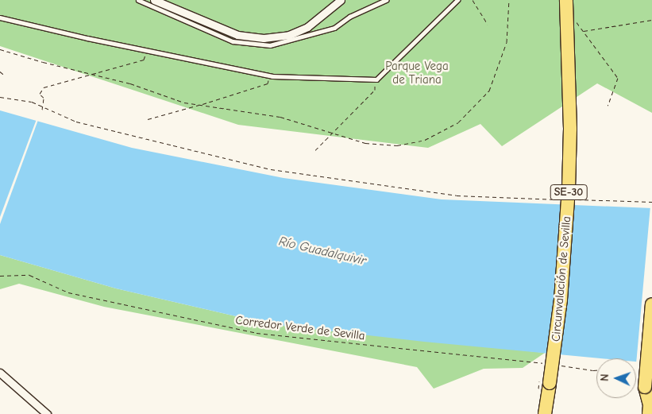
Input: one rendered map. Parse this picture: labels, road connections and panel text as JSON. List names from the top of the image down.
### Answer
{
  "streets": {
    "highway": ["SE-30", "Circunvalación de Sevilla"],
    "path": ["Corredor Verde de Sevilla"]
  },
  "water": ["Río Guadalquivir"],
  "parks": ["Parque Vega de Triana"],
  "north": "left"
}
